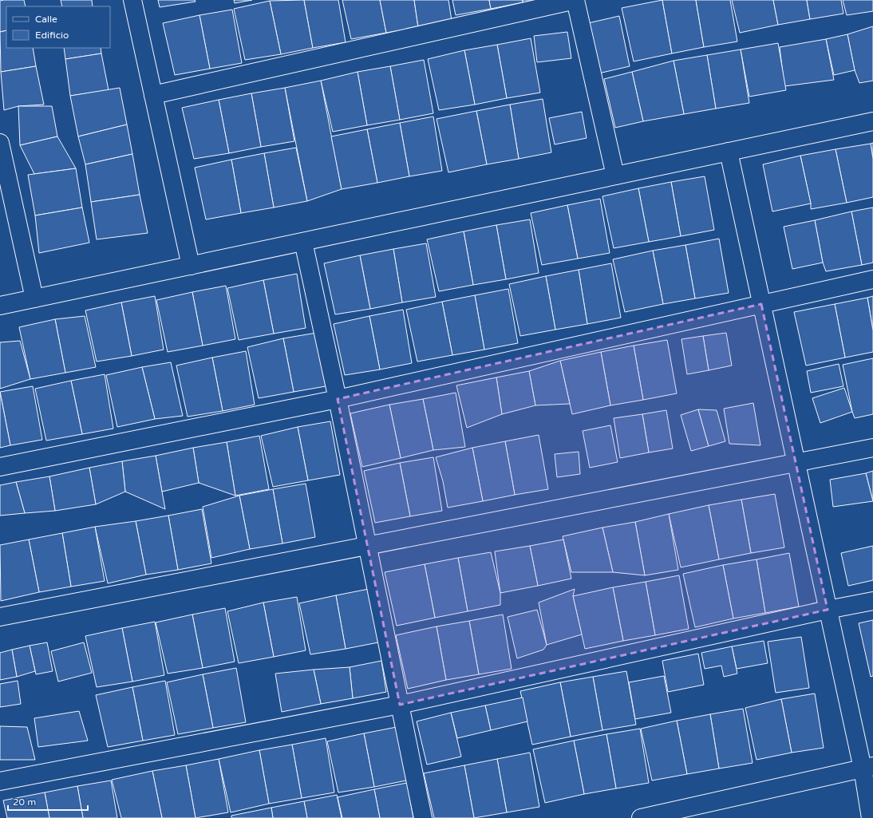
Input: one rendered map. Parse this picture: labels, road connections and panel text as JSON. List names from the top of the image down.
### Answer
{
  "legend": ["Calle", "Edificio"],
  "scale_bar": "20 m"
}
